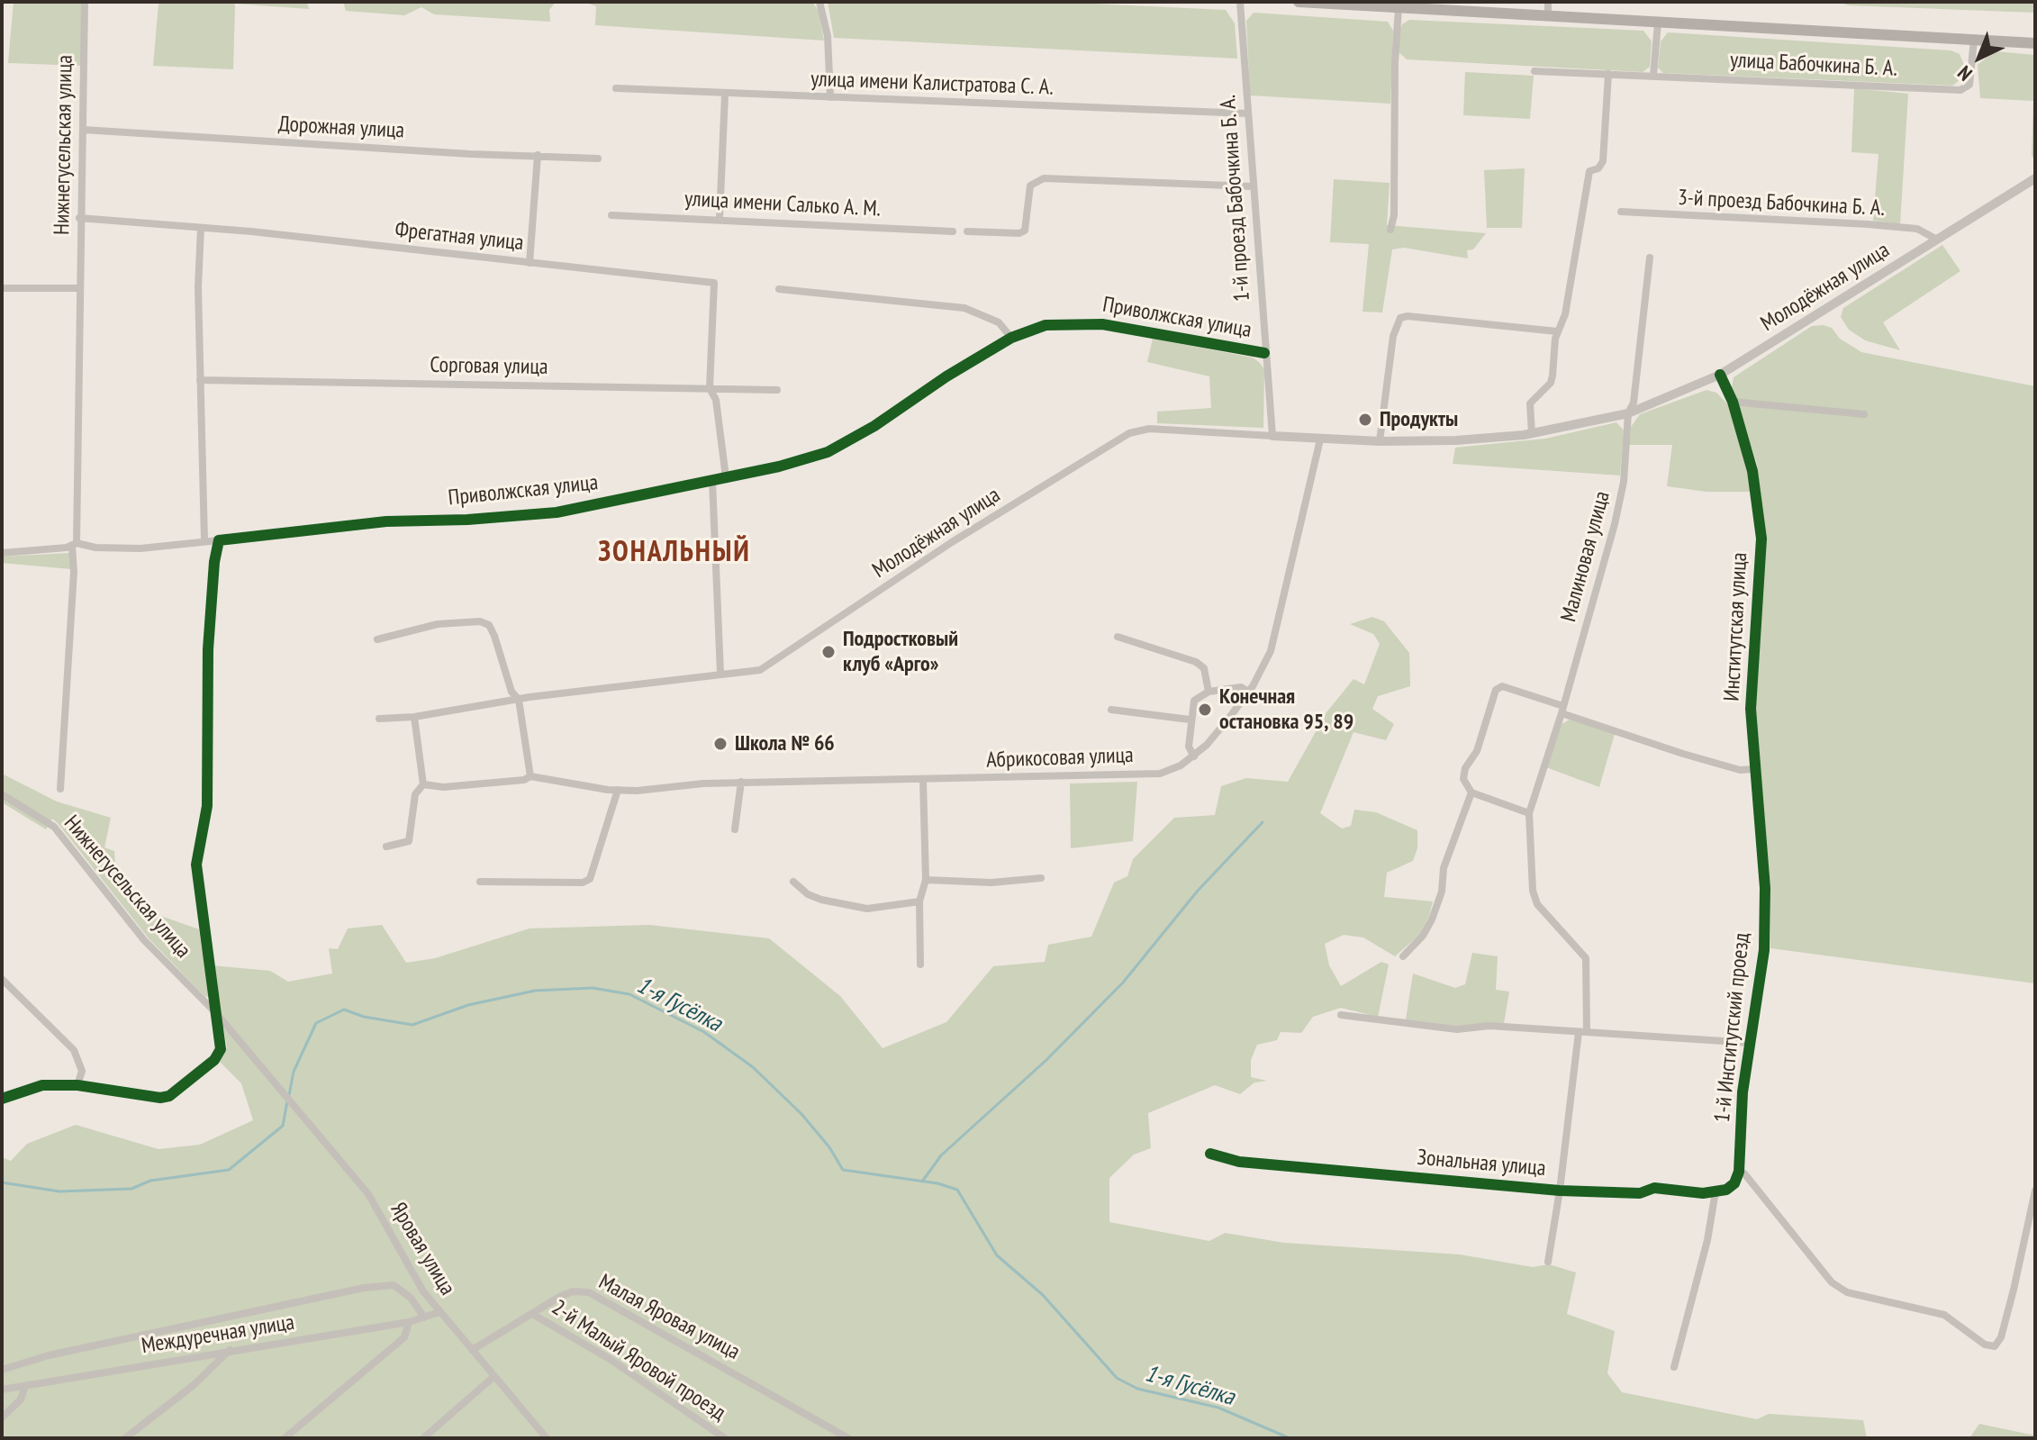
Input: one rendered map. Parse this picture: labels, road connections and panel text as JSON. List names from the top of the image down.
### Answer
{
  "streets": {
    "street": [
      "улица Бабочкина Б. А.",
      "улица имени Калистратова С. А.",
      "Дорожная улица",
      "Нижнегусельская улица",
      "1-й проезд Бабочкина Б. А.",
      "3-й проезд Бабочкина Б. А.",
      "улица имени Салько А. М.",
      "Фрегатная улица",
      "Молодёжная улица",
      "Приволжская улица",
      "Сорговая улица",
      "Малиновая улица",
      "Институтская улица",
      "Абрикосовая улица",
      "1-й Институтский проезд",
      "Зональная улица",
      "Яровая улица",
      "Малая Яровая улица",
      "Междуречная улица",
      "2-й Малый Яровой проезд"
    ]
  },
  "crossings": [
    ["улица имени Калистратова С. А.", "1-й проезд Бабочкина Б. А."],
    ["Дорожная улица", "Нижнегусельская улица"],
    ["Нижнегусельская улица", "Фрегатная улица"],
    ["Нижнегусельская улица", "Приволжская улица"],
    ["Нижнегусельская улица", "Яровая улица"],
    ["1-й проезд Бабочкина Б. А.", "Молодёжная улица"],
    ["1-й проезд Бабочкина Б. А.", "Приволжская улица"],
    ["3-й проезд Бабочкина Б. А.", "Молодёжная улица"],
    ["Фрегатная улица", "Сорговая улица"],
    ["Молодёжная улица", "Малиновая улица"],
    ["Молодёжная улица", "Институтская улица"],
    ["Молодёжная улица", "Абрикосовая улица"],
    ["Малиновая улица", "Зональная улица"],
    ["Институтская улица", "1-й Институтский проезд"],
    ["Яровая улица", "Малая Яровая улица"],
    ["Яровая улица", "Междуречная улица"],
    ["Малая Яровая улица", "2-й Малый Яровой проезд"]
  ],
  "districts": ["ЗОНАЛЬНЫЙ"],
  "water": ["1-я Гусёлка"],
  "places": [
    "Продукты",
    "Подростковый клуб «Арго»",
    "Конечная остановка 95, 89",
    "Школа № 66"
  ],
  "north": "bottom left"
}
